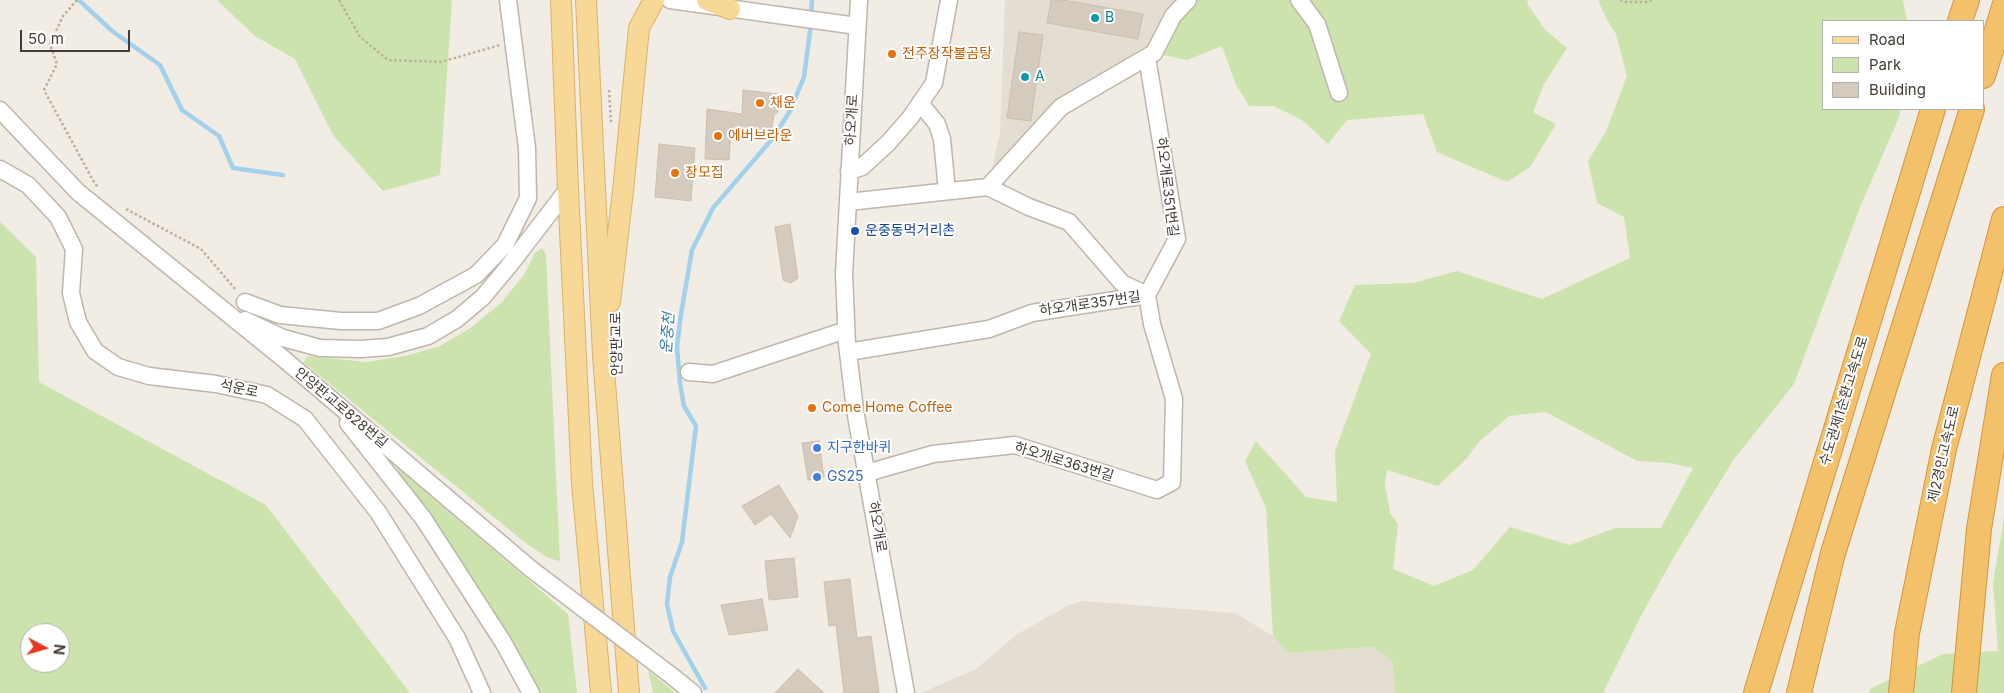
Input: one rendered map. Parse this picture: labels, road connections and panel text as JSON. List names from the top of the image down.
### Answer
{
  "streets": {
    "highway": ["수도권제1순환고속도로", "제2경인고속도로"],
    "main road": ["안양판교로"],
    "street": [
      "하오개로",
      "하오개로351번길",
      "하오개로357번길",
      "석운로",
      "안양판교로828번길",
      "하오개로363번길"
    ]
  },
  "crossings": [
    ["하오개로", "하오개로357번길"],
    ["하오개로", "하오개로363번길"],
    ["하오개로351번길", "하오개로357번길"],
    ["하오개로357번길", "하오개로363번길"]
  ],
  "water": ["운중천"],
  "places": [
    "B",
    "전주장작불곰탕",
    "A",
    "채운",
    "에버브라운",
    "장모집",
    "운중동먹거리촌",
    "Come Home Coffee",
    "지구한바퀴",
    "GS25"
  ],
  "legend": ["Road", "Park", "Building"],
  "scale_bar": "50 m",
  "north": "right"
}
